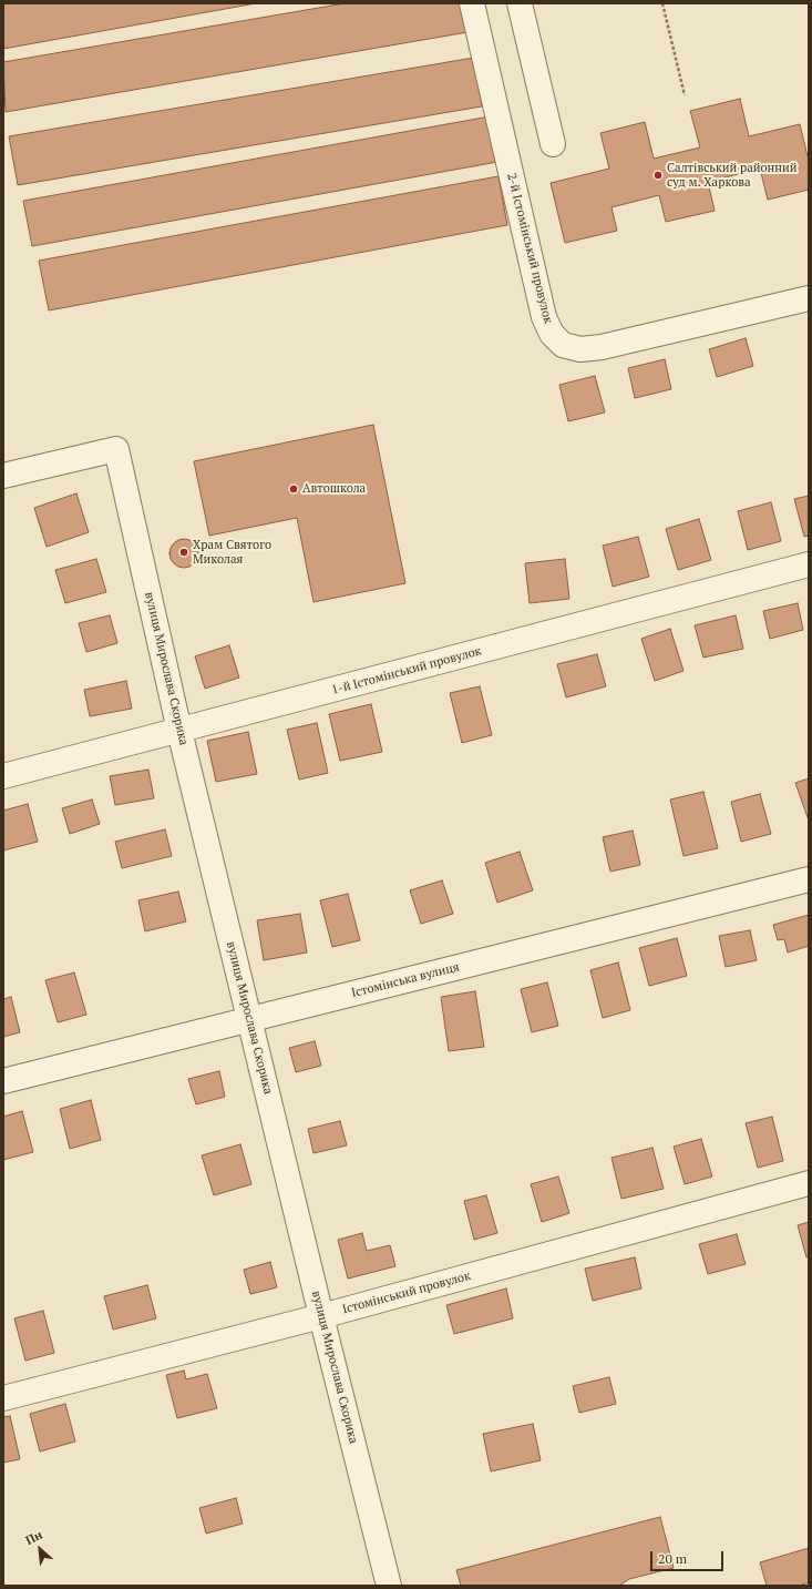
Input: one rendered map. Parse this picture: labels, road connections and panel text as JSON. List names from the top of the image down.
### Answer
{
  "streets": {
    "street": [
      "2-й Істомінський провулок",
      "вулиця Мирослава Скорика",
      "1-й Істомінський провулок",
      "Істомінська вулиця",
      "Істомінський провулок"
    ]
  },
  "crossings": [
    ["вулиця Мирослава Скорика", "1-й Істомінський провулок"],
    ["вулиця Мирослава Скорика", "Істомінська вулиця"],
    ["вулиця Мирослава Скорика", "Істомінський провулок"]
  ],
  "places": ["Салтівський районний суд м. Харкова", "Автошкола", "Храм Святого Миколая"],
  "scale_bar": "20 m",
  "north": "top left"
}
